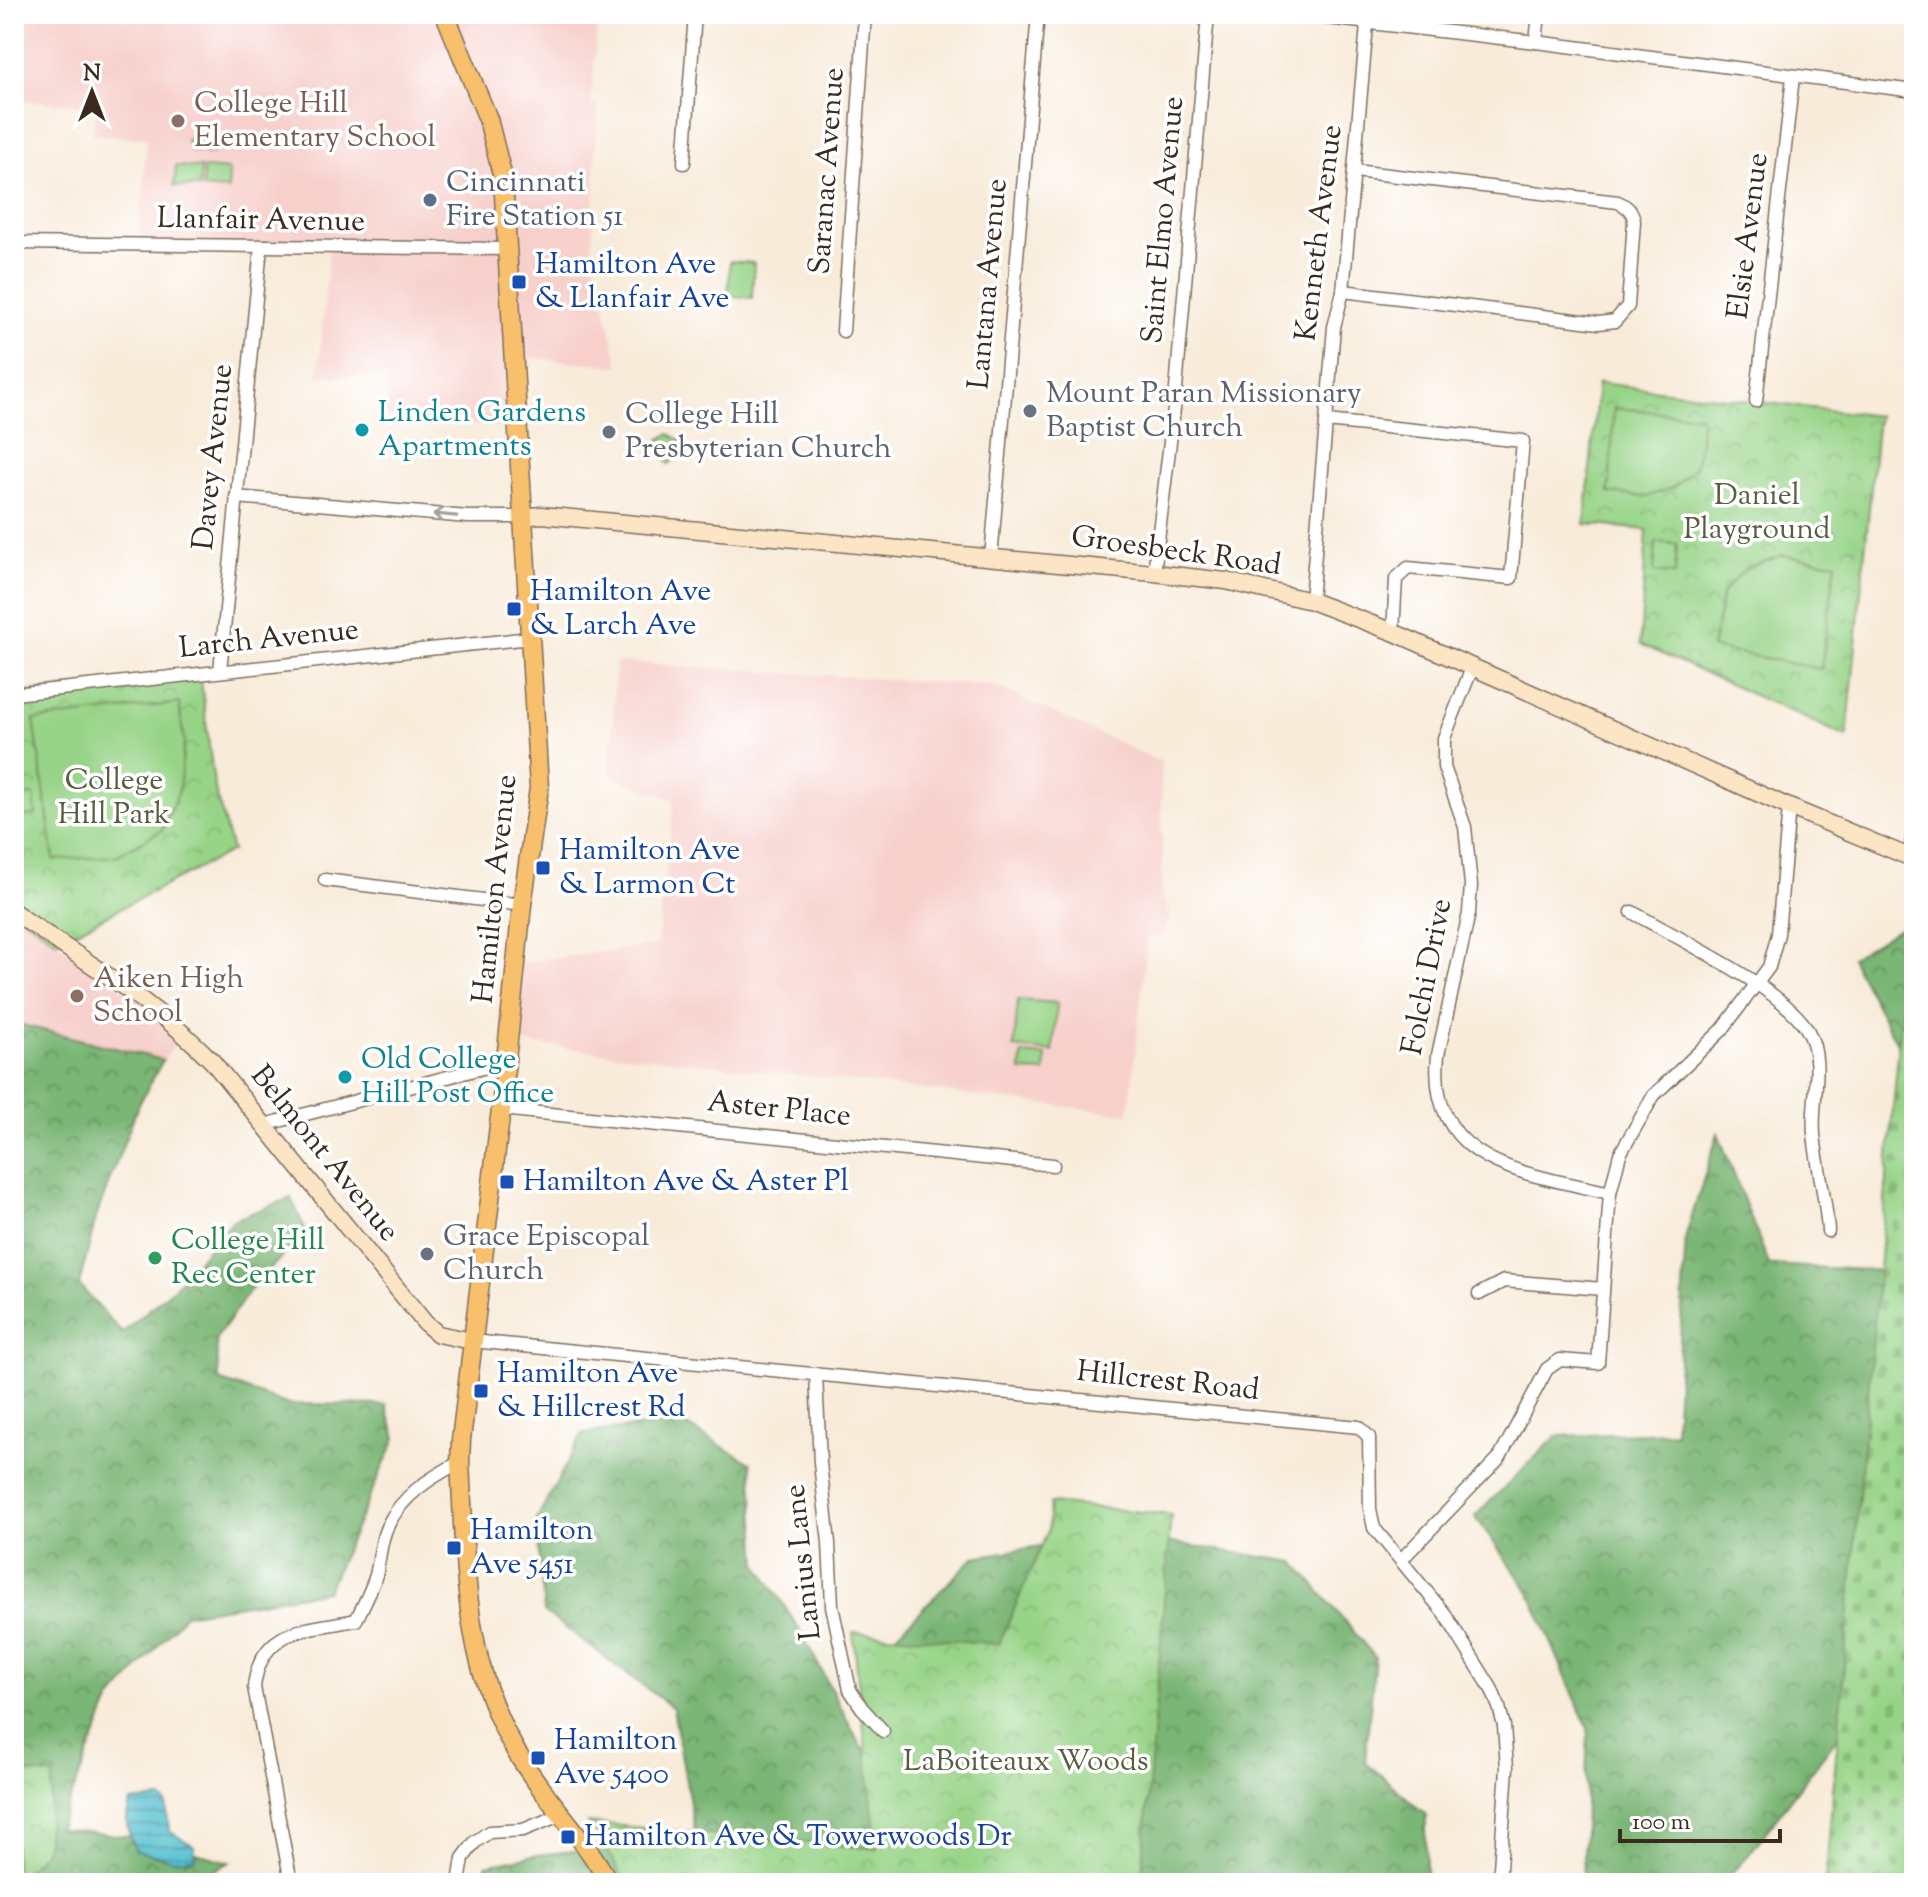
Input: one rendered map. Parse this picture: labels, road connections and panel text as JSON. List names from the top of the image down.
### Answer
{
  "streets": {
    "main road": ["Hamilton Avenue"],
    "street": [
      "Saranac Avenue",
      "Saint Elmo Avenue",
      "Llanfair Avenue",
      "Kenneth Avenue",
      "Elsie Avenue",
      "Lantana Avenue",
      "Davey Avenue",
      "Groesbeck Road",
      "Larch Avenue",
      "Folchi Drive",
      "Aster Place",
      "Belmont Avenue",
      "Hillcrest Road",
      "Lanius Lane"
    ]
  },
  "crossings": [
    ["Saint Elmo Avenue", "Groesbeck Road"],
    ["Llanfair Avenue", "Davey Avenue"],
    ["Llanfair Avenue", "Hamilton Avenue"],
    ["Kenneth Avenue", "Groesbeck Road"],
    ["Lantana Avenue", "Groesbeck Road"],
    ["Davey Avenue", "Larch Avenue"],
    ["Groesbeck Road", "Hamilton Avenue"],
    ["Groesbeck Road", "Folchi Drive"],
    ["Larch Avenue", "Hamilton Avenue"],
    ["Hamilton Avenue", "Aster Place"],
    ["Hamilton Avenue", "Belmont Avenue"],
    ["Hamilton Avenue", "Hillcrest Road"],
    ["Belmont Avenue", "Hillcrest Road"],
    ["Hillcrest Road", "Lanius Lane"]
  ],
  "parks": ["Daniel Playground", "College Hill Park", "LaBoiteaux Woods"],
  "places": {
    "other": [
      "College Hill Elementary School",
      "Cincinnati Fire Station 51",
      "Mount Paran Missionary Baptist Church",
      "Linden Gardens Apartments",
      "College Hill Presbyterian Church",
      "Aiken High School",
      "Old College Hill Post Office",
      "Grace Episcopal Church",
      "College Hill Rec Center"
    ],
    "transit": [
      "Hamilton Ave & Llanfair Ave",
      "Hamilton Ave & Larch Ave",
      "Hamilton Ave & Larmon Ct",
      "Hamilton Ave & Aster Pl",
      "Hamilton Ave & Hillcrest Rd",
      "Hamilton Ave 5451",
      "Hamilton Ave 5400",
      "Hamilton Ave & Towerwoods Dr"
    ]
  },
  "scale_bar": "100 m",
  "north": "top"
}
